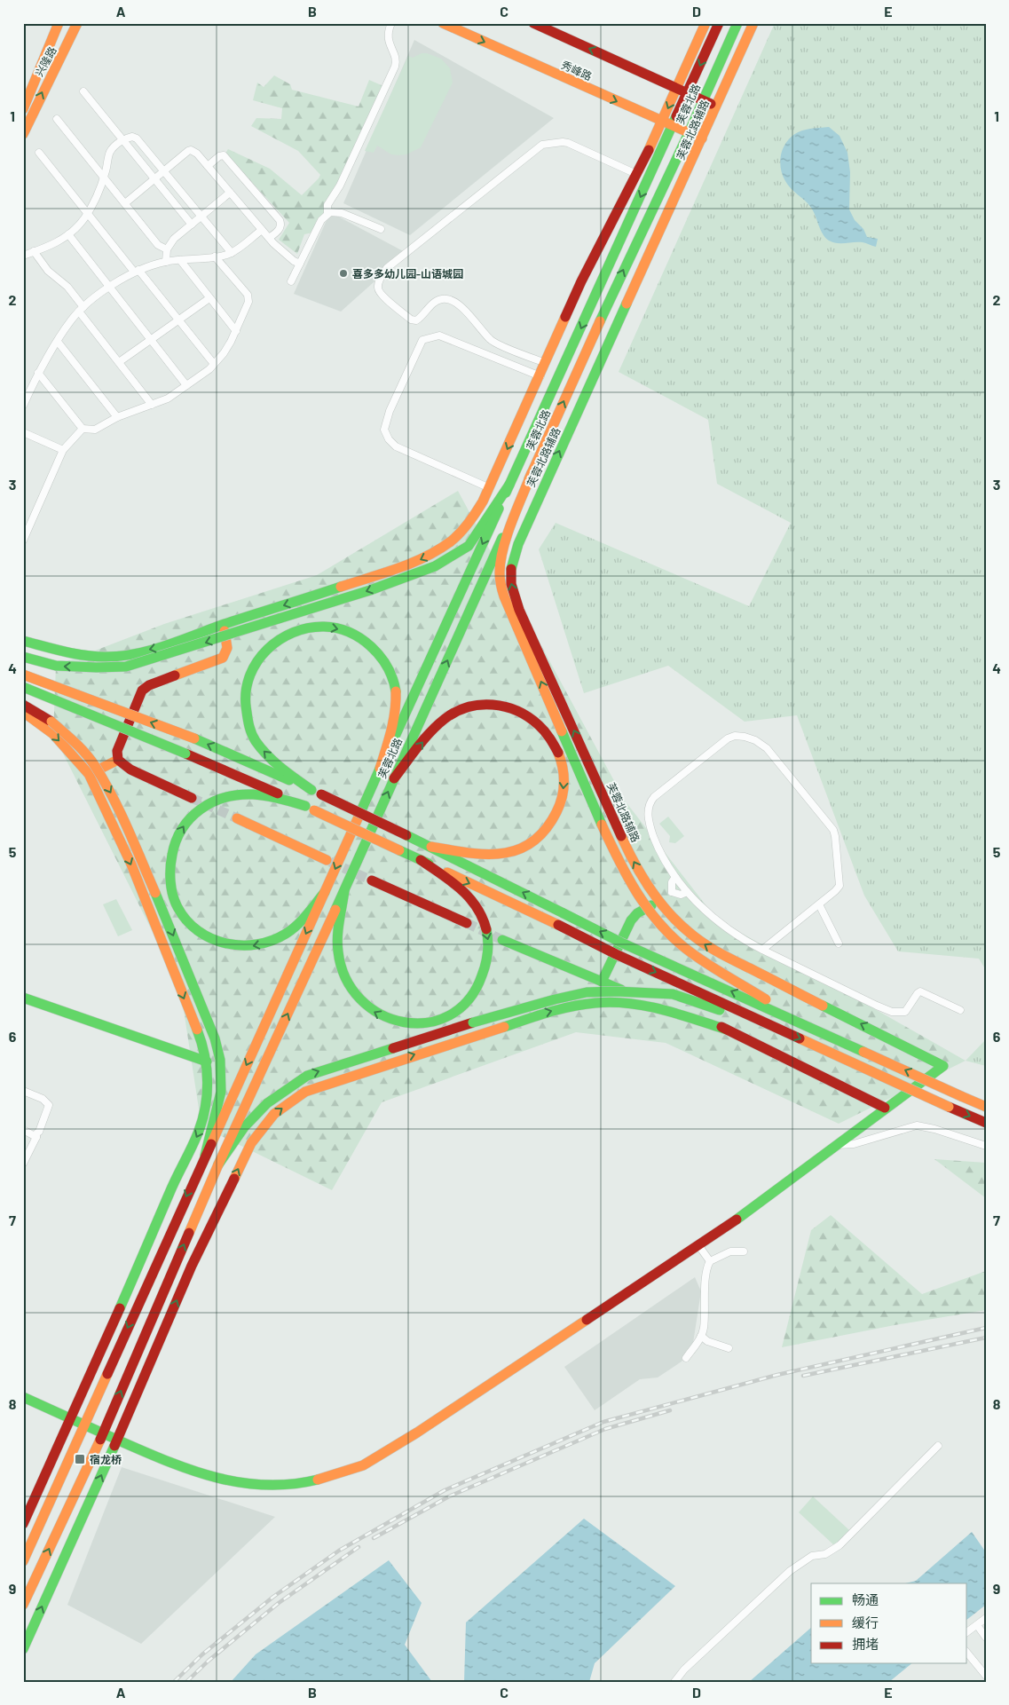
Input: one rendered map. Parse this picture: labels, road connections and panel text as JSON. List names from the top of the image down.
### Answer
{
  "streets": {
    "main road": [
      "兴隆路",
      "秀峰路",
      "芙蓉北路",
      "芙蓉北路辅路"
    ]
  },
  "crossings": [
    ["秀峰路", "芙蓉北路"],
    ["秀峰路", "芙蓉北路辅路"]
  ],
  "places": {
    "other": ["喜多多幼儿园-山语城园"],
    "transit": ["宿龙桥"]
  },
  "legend": ["畅通", "缓行", "拥堵"],
  "grid": {
    "columns": [
      "A",
      "B",
      "C",
      "D",
      "E"
    ],
    "rows": [
      "1",
      "2",
      "3",
      "4",
      "5",
      "6",
      "7",
      "8",
      "9"
    ]
  }
}
